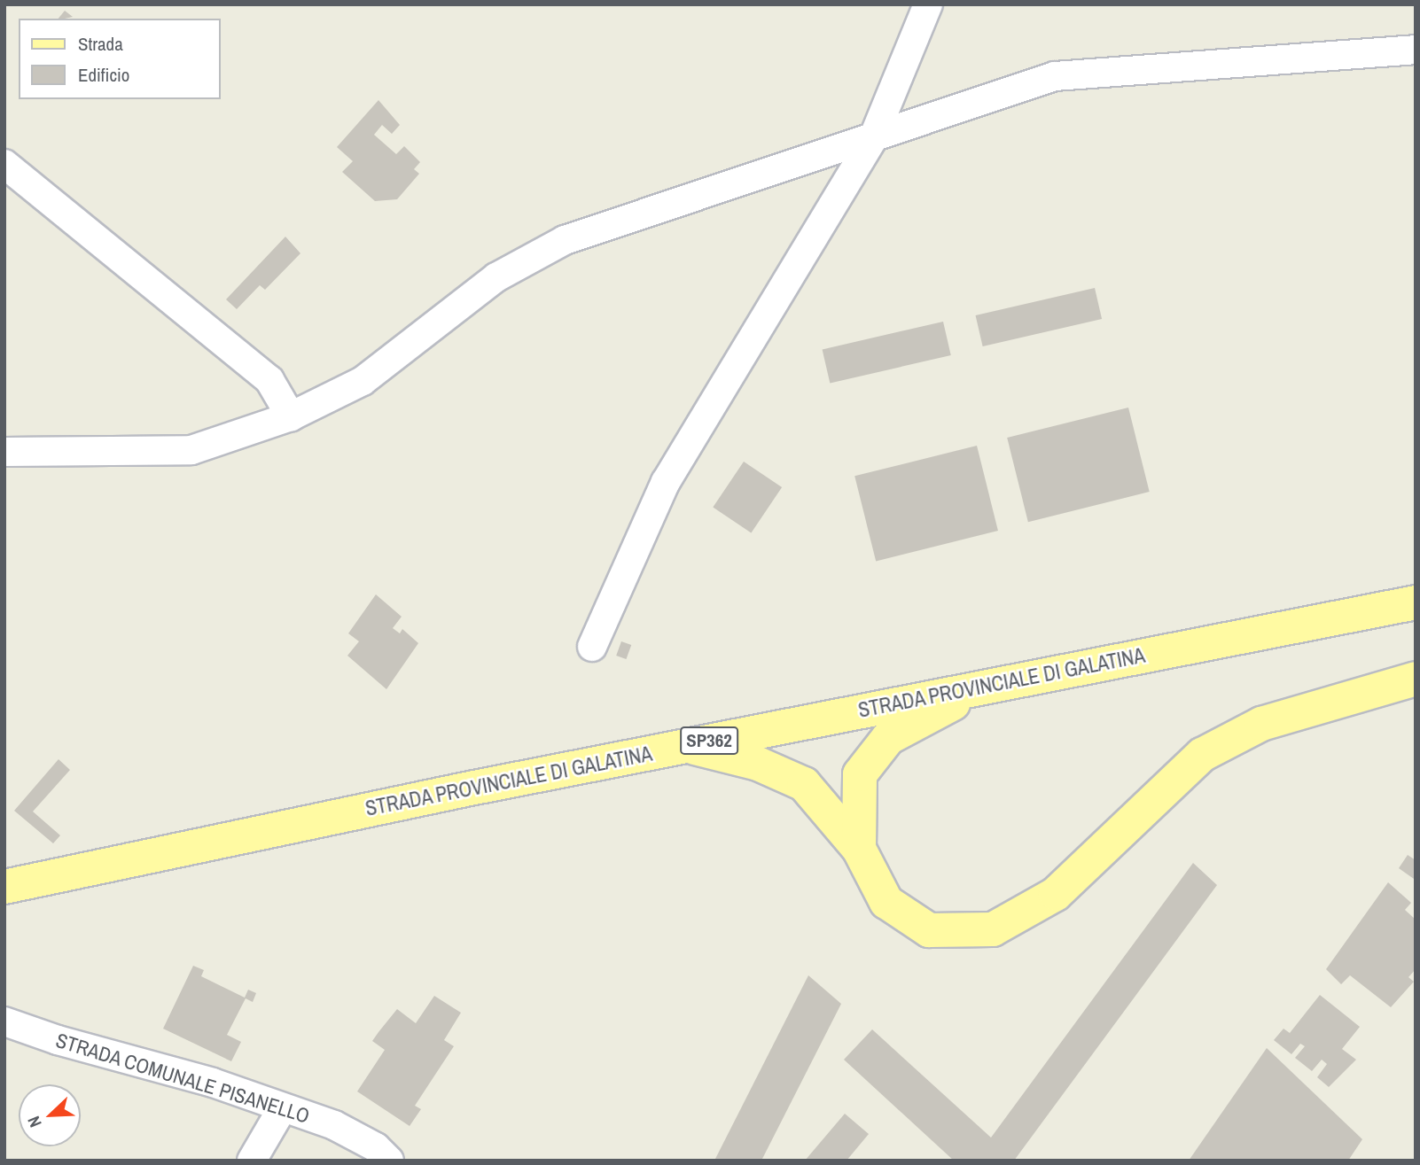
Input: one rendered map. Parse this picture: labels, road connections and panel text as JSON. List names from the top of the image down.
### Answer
{
  "streets": {
    "main road": ["STRADA PROVINCIALE DI GALATINA", "SP362"],
    "street": ["STRADA COMUNALE PISANELLO"]
  },
  "legend": ["Strada", "Edificio"],
  "north": "bottom left"
}
